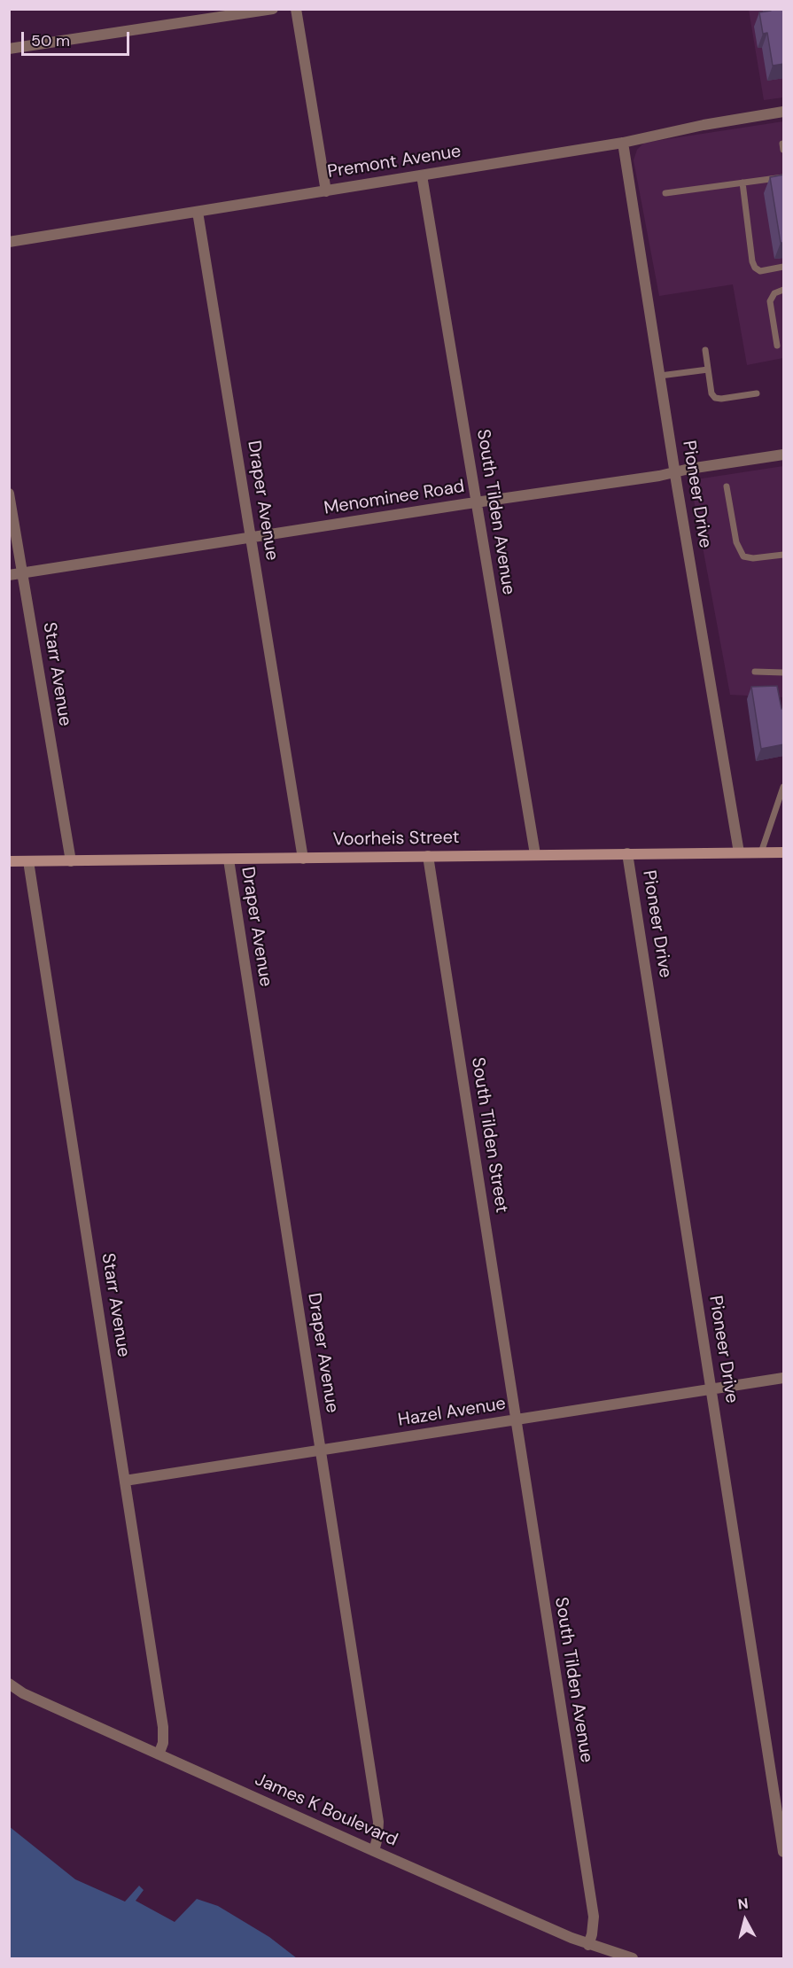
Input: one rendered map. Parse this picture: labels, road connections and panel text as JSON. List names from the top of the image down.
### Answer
{
  "streets": {
    "street": [
      "Premont Avenue",
      "Pioneer Drive",
      "Menominee Road",
      "Draper Avenue",
      "South Tilden Avenue",
      "Starr Avenue",
      "Voorheis Street",
      "South Tilden Street",
      "Hazel Avenue",
      "James K Boulevard"
    ]
  },
  "crossings": [
    ["Premont Avenue", "Pioneer Drive"],
    ["Premont Avenue", "Draper Avenue"],
    ["Premont Avenue", "South Tilden Avenue"],
    ["Pioneer Drive", "Menominee Road"],
    ["Pioneer Drive", "Voorheis Street"],
    ["Pioneer Drive", "Hazel Avenue"],
    ["Menominee Road", "Draper Avenue"],
    ["Menominee Road", "South Tilden Avenue"],
    ["Menominee Road", "Starr Avenue"],
    ["Draper Avenue", "Voorheis Street"],
    ["Draper Avenue", "Hazel Avenue"],
    ["Draper Avenue", "James K Boulevard"],
    ["South Tilden Avenue", "Voorheis Street"],
    ["South Tilden Avenue", "South Tilden Street"],
    ["South Tilden Avenue", "Hazel Avenue"],
    ["South Tilden Avenue", "James K Boulevard"],
    ["Starr Avenue", "Voorheis Street"],
    ["Starr Avenue", "Hazel Avenue"],
    ["Starr Avenue", "James K Boulevard"],
    ["Voorheis Street", "South Tilden Street"],
    ["South Tilden Street", "Hazel Avenue"]
  ],
  "scale_bar": "50 m",
  "north": "top"
}
